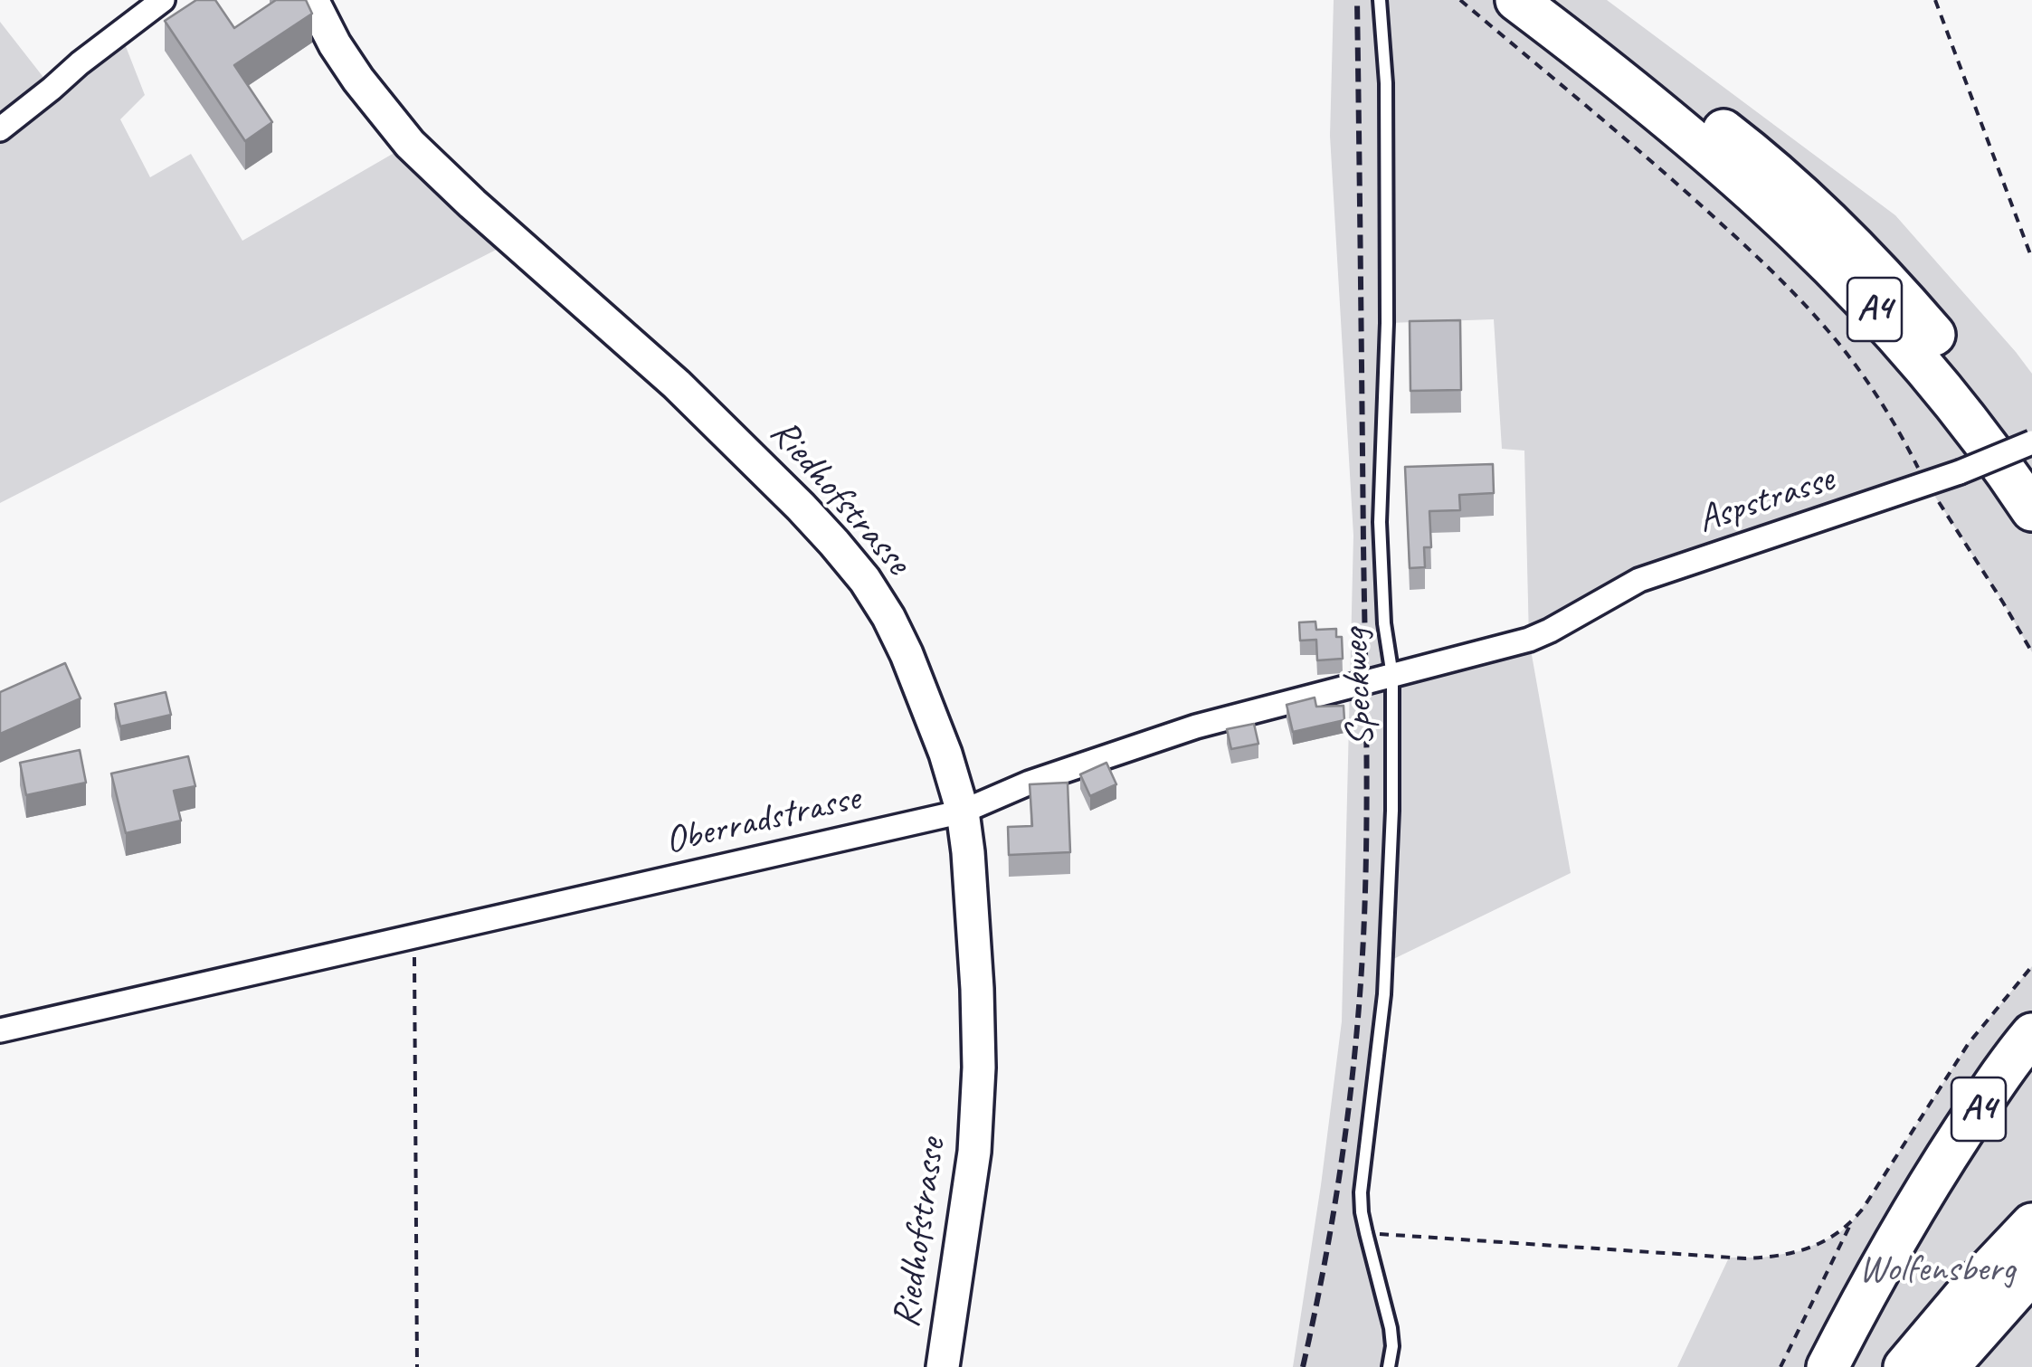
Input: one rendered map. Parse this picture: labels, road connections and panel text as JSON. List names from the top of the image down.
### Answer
{
  "streets": {
    "highway": ["A4"],
    "street": ["Riedhofstrasse", "Aspstrasse", "Oberradstrasse"],
    "lane": ["Speckweg"]
  },
  "crossings": [
    ["Riedhofstrasse", "Oberradstrasse"],
    ["Aspstrasse", "Oberradstrasse"],
    ["Speckweg", "Oberradstrasse"]
  ],
  "parks": ["Wolfensberg"]
}
